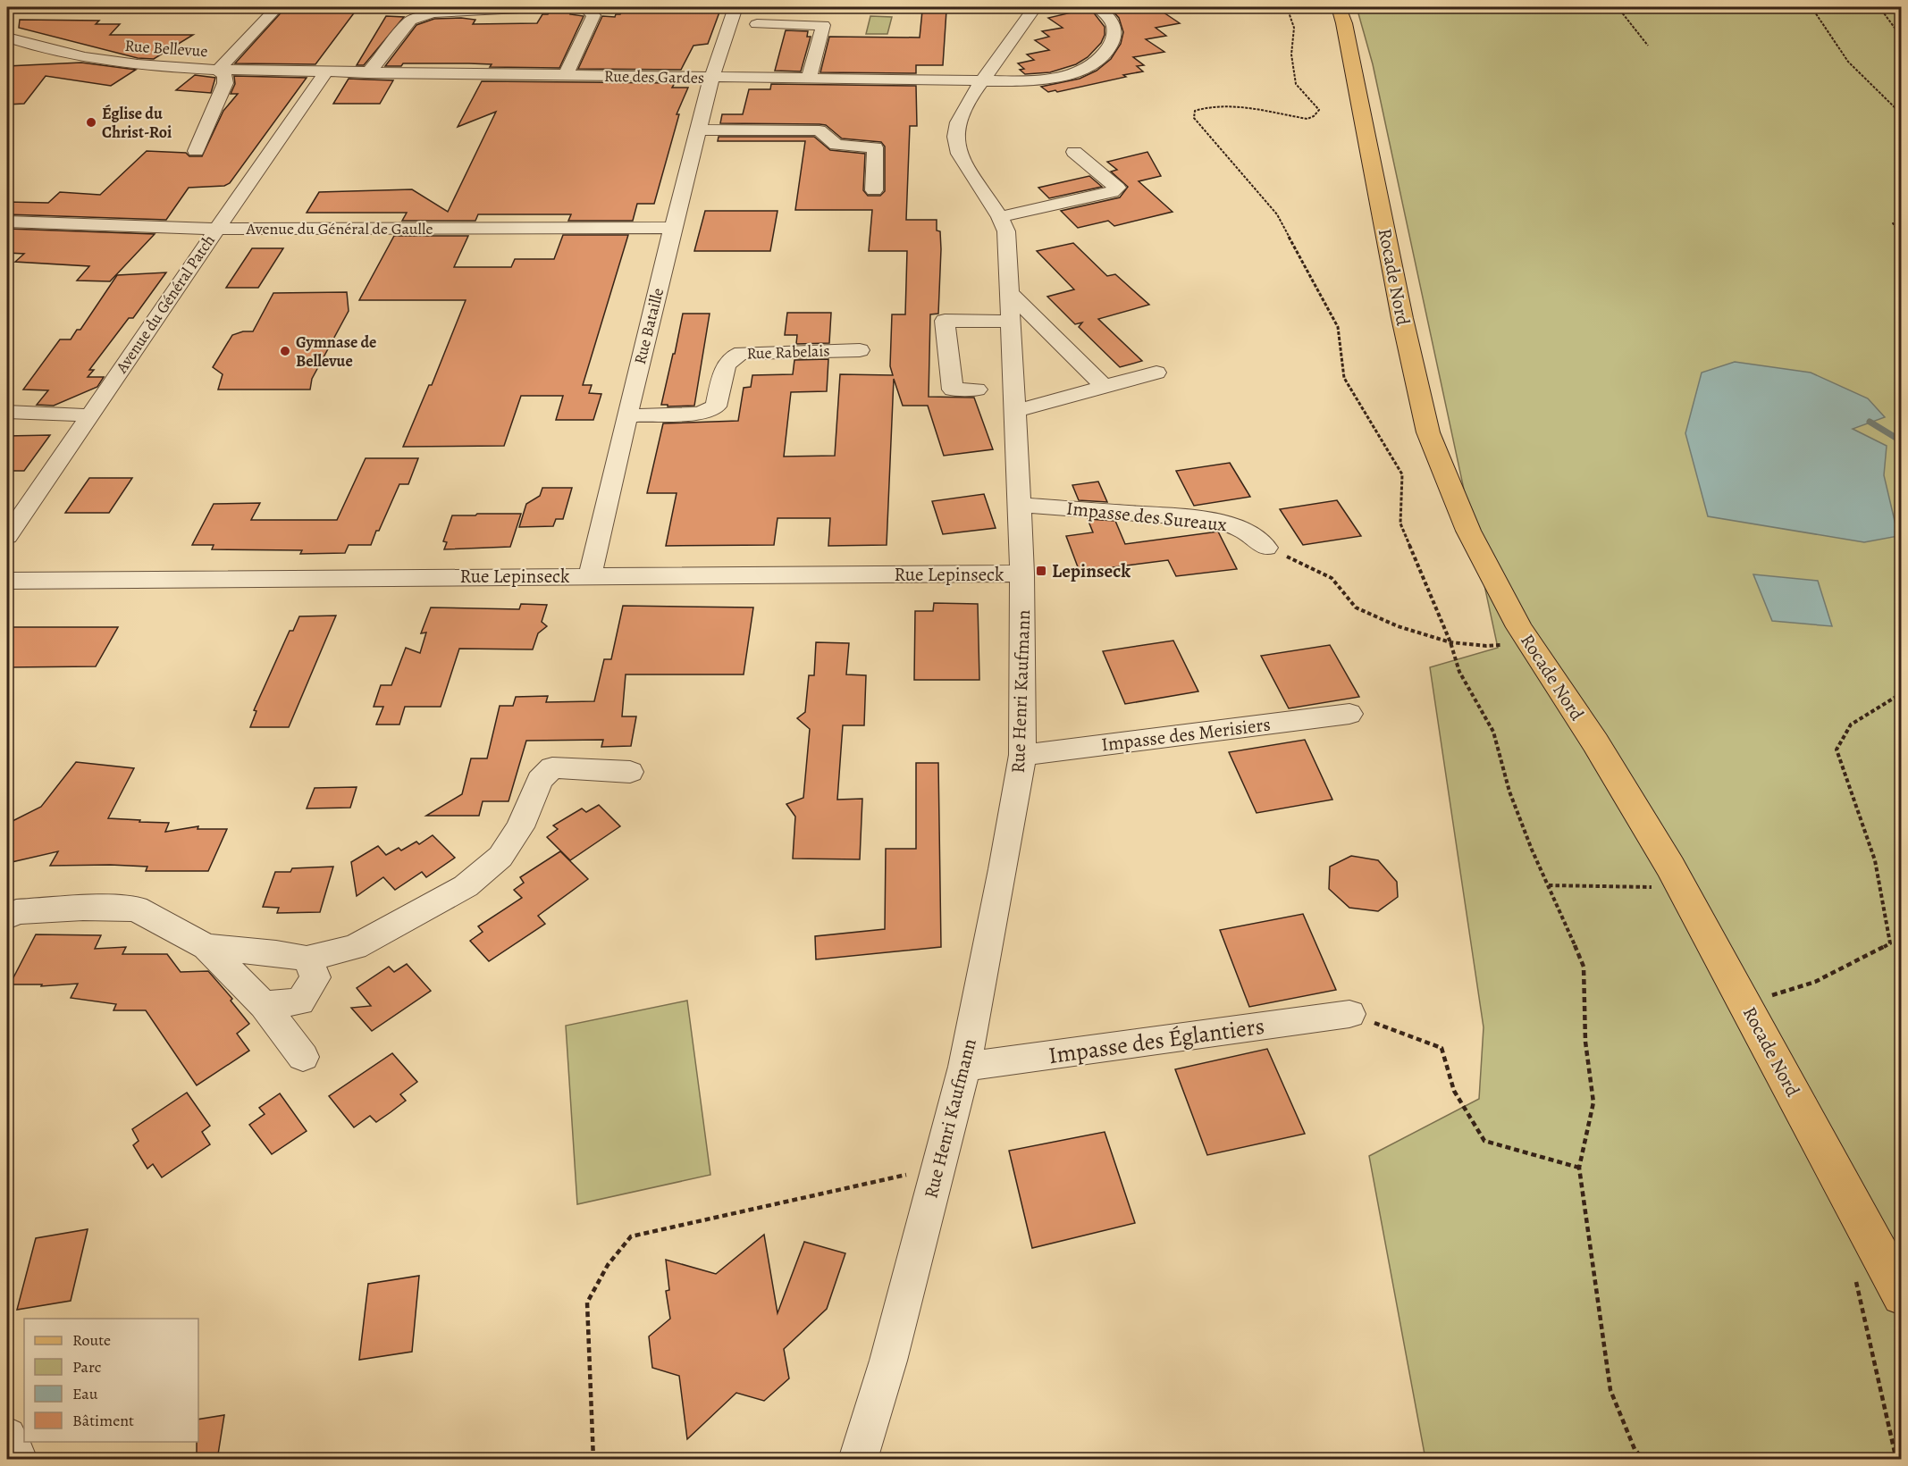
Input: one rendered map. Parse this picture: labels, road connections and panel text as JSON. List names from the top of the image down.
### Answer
{
  "streets": {
    "main road": ["Rocade Nord"],
    "street": [
      "Rue Bellevue",
      "Rue des Gardes",
      "Avenue du Général de Gaulle",
      "Avenue du Général Patch",
      "Rue Bataille",
      "Rue Rabelais",
      "Impasse des Sureaux",
      "Rue Lepinseck",
      "Rue Henri Kaufmann",
      "Impasse des Merisiers",
      "Impasse des Églantiers"
    ]
  },
  "crossings": [
    ["Rue Bellevue", "Rue des Gardes"],
    ["Rue Bellevue", "Avenue du Général Patch"],
    ["Rue des Gardes", "Avenue du Général Patch"],
    ["Rue des Gardes", "Rue Bataille"],
    ["Rue des Gardes", "Rue Henri Kaufmann"],
    ["Avenue du Général de Gaulle", "Avenue du Général Patch"],
    ["Avenue du Général de Gaulle", "Rue Bataille"],
    ["Rue Bataille", "Rue Rabelais"],
    ["Rue Bataille", "Rue Lepinseck"],
    ["Impasse des Sureaux", "Rue Henri Kaufmann"],
    ["Rue Lepinseck", "Rue Henri Kaufmann"],
    ["Rue Henri Kaufmann", "Impasse des Merisiers"],
    ["Rue Henri Kaufmann", "Impasse des Églantiers"]
  ],
  "places": {
    "other": ["Église du Christ-Roi", "Gymnase de Bellevue"],
    "transit": ["Lepinseck"]
  },
  "legend": [
    "Route",
    "Parc",
    "Eau",
    "Bâtiment"
  ]
}
